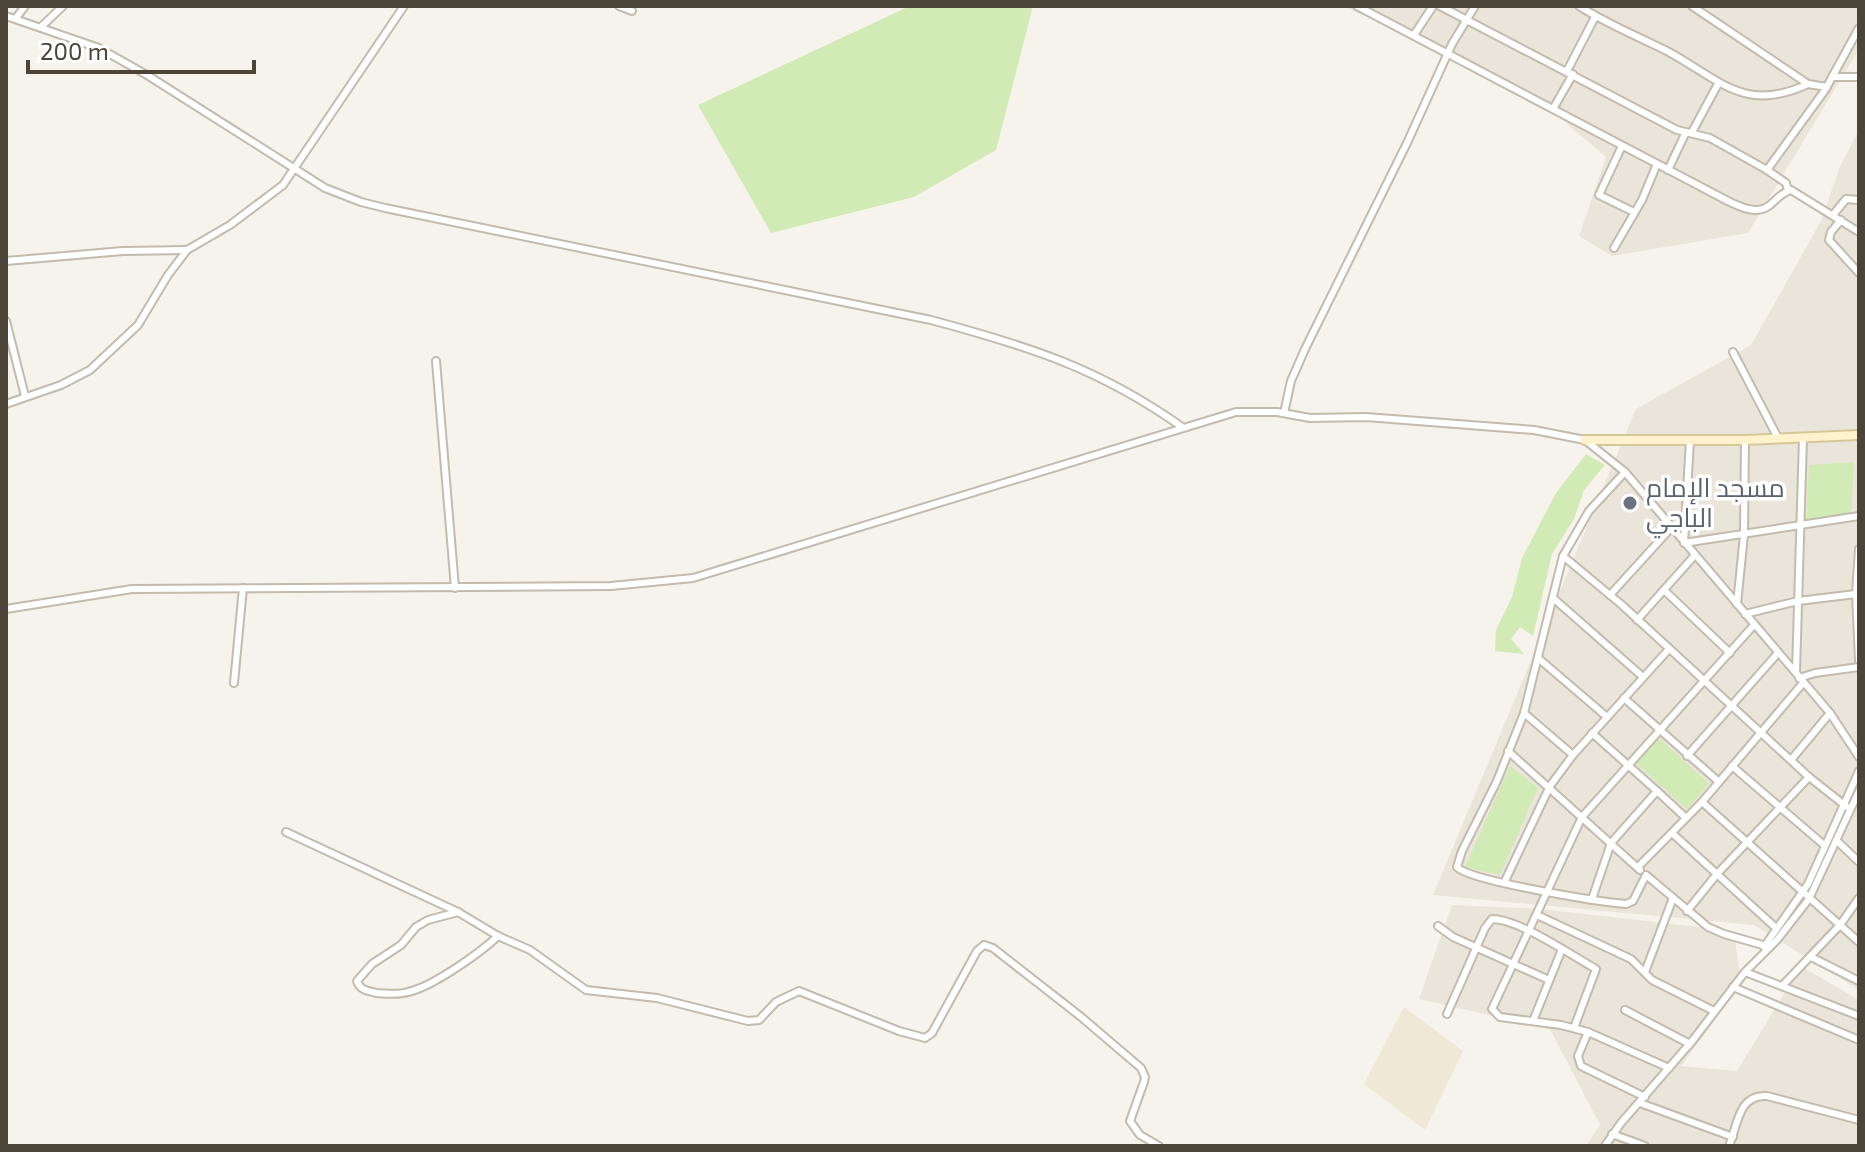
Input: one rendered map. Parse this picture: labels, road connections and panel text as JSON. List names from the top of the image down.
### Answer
{
  "places": ["مسجد الإمام الباجي"],
  "scale_bar": "200 m"
}
